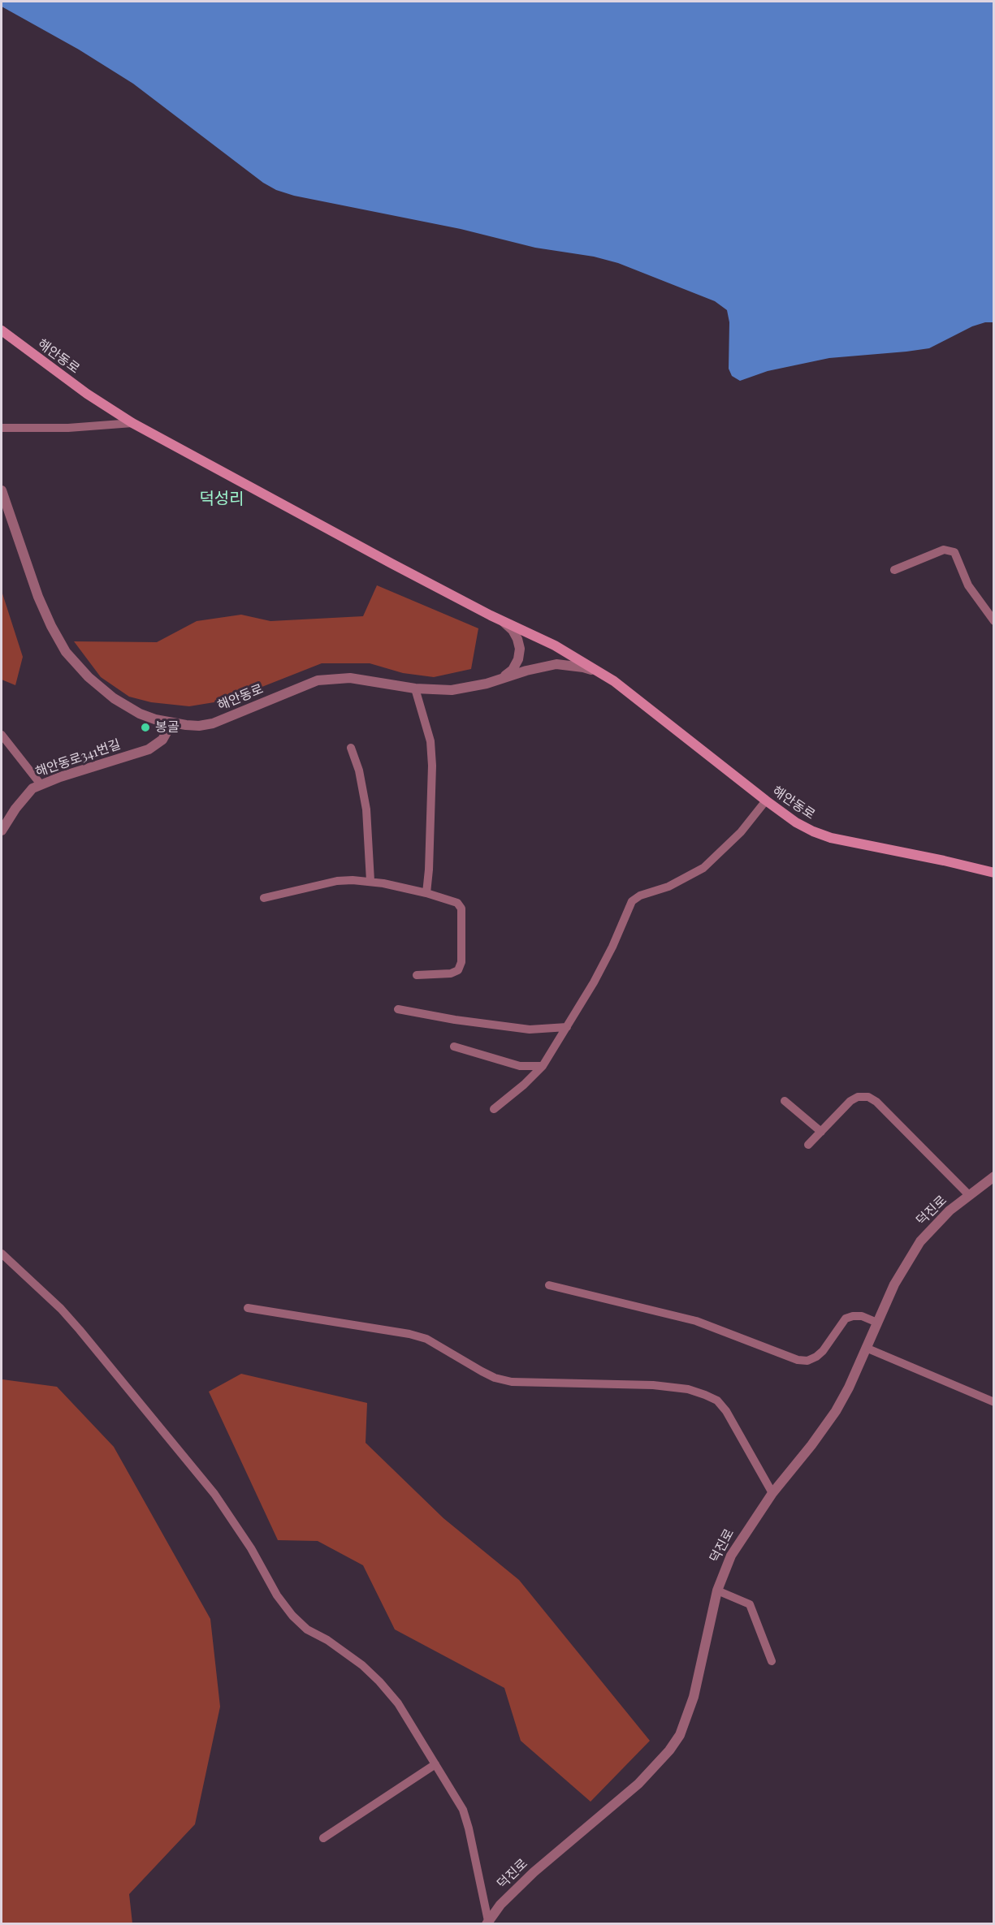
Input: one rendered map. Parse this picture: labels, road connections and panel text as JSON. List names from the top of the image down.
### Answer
{
  "streets": {
    "main road": ["해안동로"],
    "street": ["해안동로341번길", "덕진로"]
  },
  "crossings": [
    ["해안동로", "해안동로341번길"]
  ],
  "districts": ["덕성리"],
  "places": ["봉골"]
}
